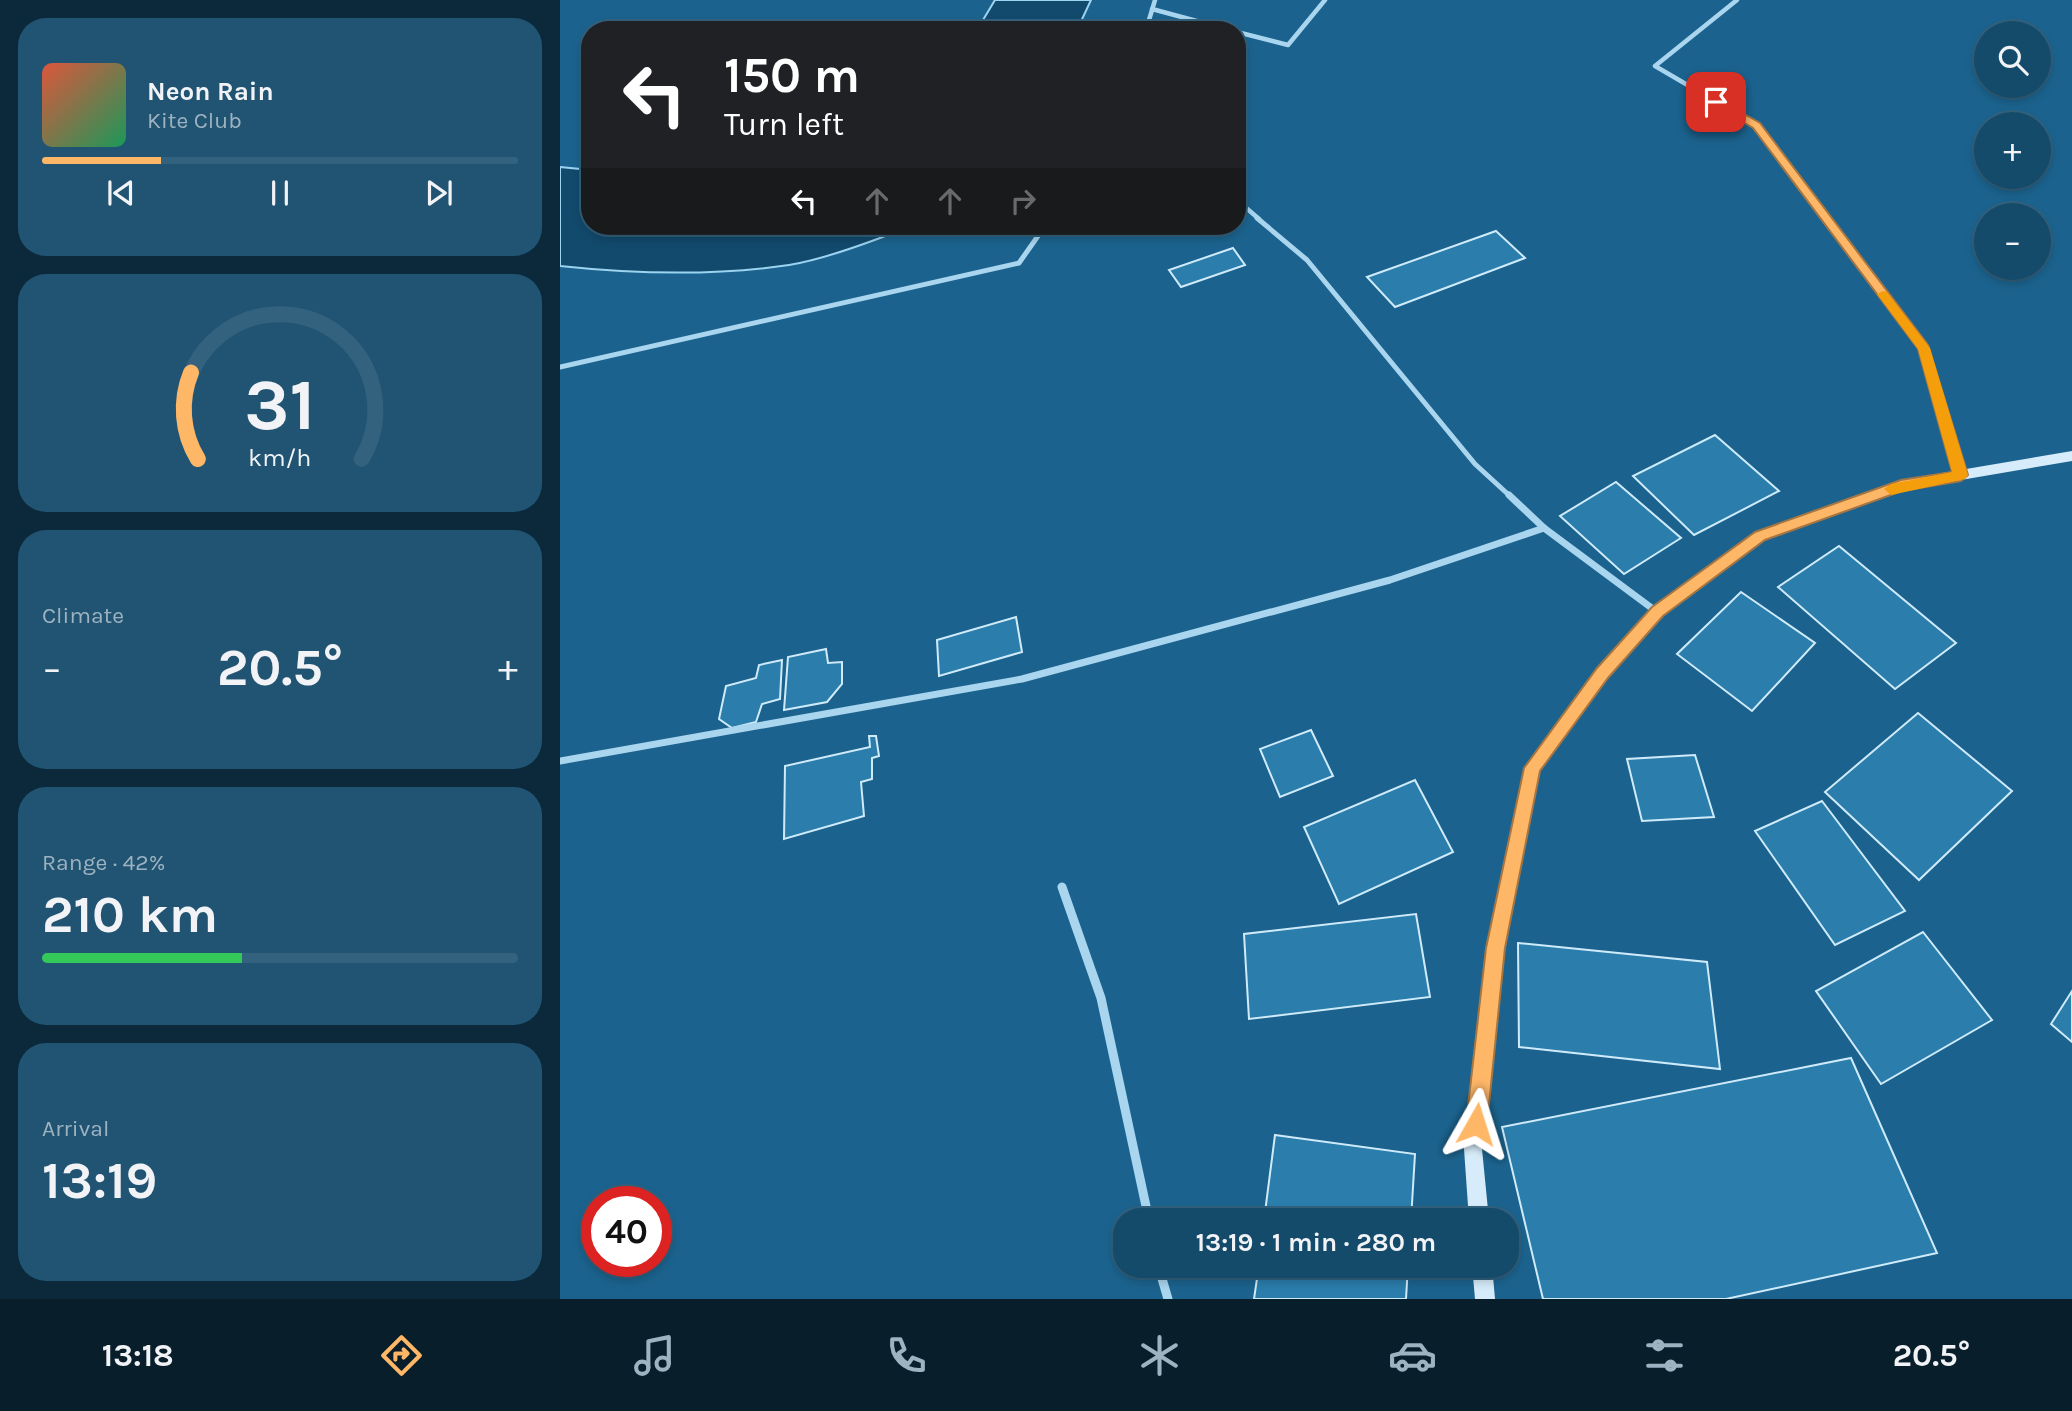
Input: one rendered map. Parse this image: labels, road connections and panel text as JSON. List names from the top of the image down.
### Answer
{
  "page": {
    "map_buttons": ["+", "−"],
    "turn": ["150 m", "Turn left"],
    "song": ["Neon Rain", "Kite Club"],
    "tile": [
      "Climate",
      ["Range · 42%", "210 km"],
      ["Arrival", "13:19"]
    ],
    "heat": ["−", "20.5°", "+"],
    "limit": "40",
    "trip": "13:19 · 1 min · 280 m",
    "tabs": ["13:18", "20.5°"],
    "gauge": ["31", "km/h"]
  }
}
